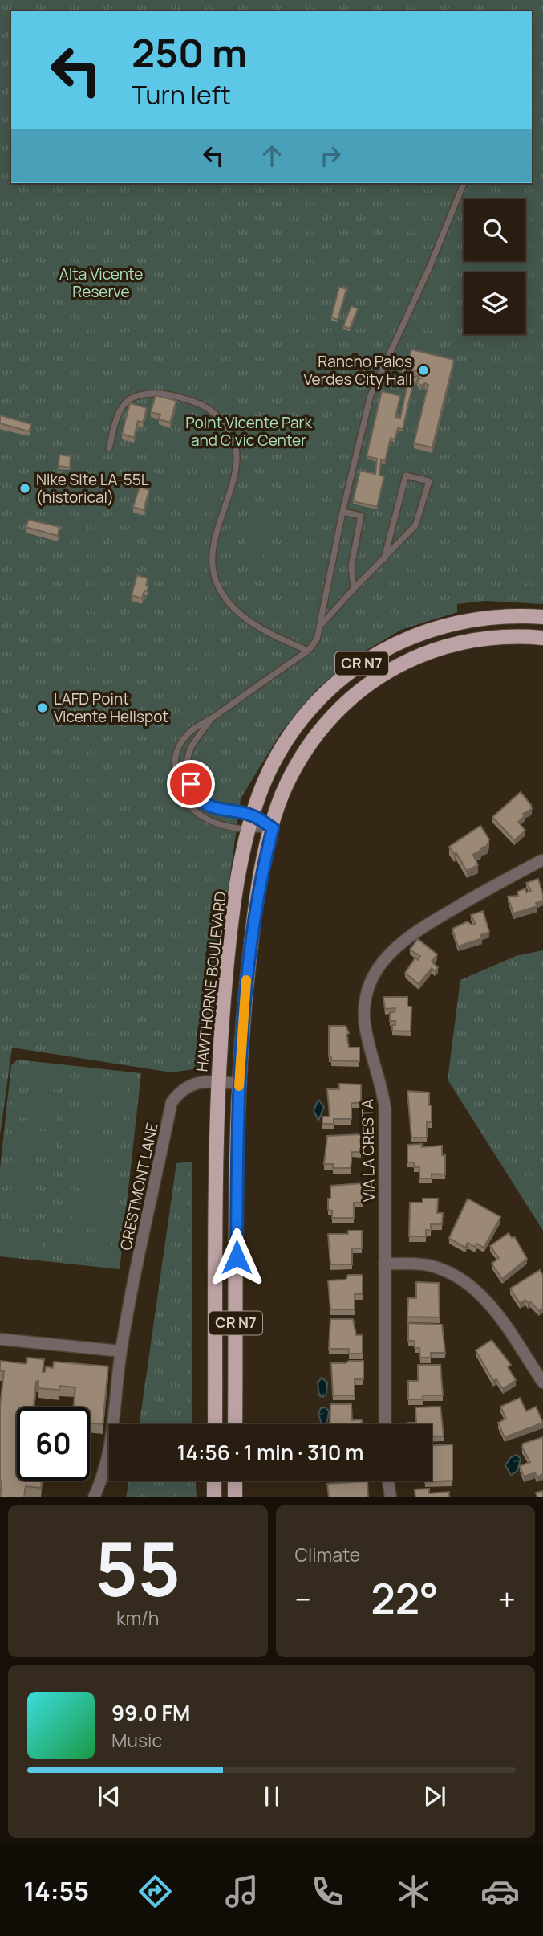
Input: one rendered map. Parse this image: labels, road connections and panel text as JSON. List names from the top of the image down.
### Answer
{
  "streets": {
    "main road": ["CR N7", "HAWTHORNE BOULEVARD"],
    "street": ["VIA LA CRESTA", "CRESTMONT LANE"]
  },
  "crossings": [
    ["CR N7", "CRESTMONT LANE"],
    ["HAWTHORNE BOULEVARD", "CRESTMONT LANE"]
  ],
  "parks": ["Alta Vicente Reserve", "Point Vicente Park and Civic Center"],
  "places": ["Rancho Palos Verdes City Hall", "Nike Site LA-55L (historical)", "LAFD Point Vicente Helispot"],
  "page": {
    "turn": ["250 m", "Turn left"],
    "limit": "60",
    "trip": "14:56 · 1 min · 310 m",
    "tile": [
      ["55", "km/h"],
      "Climate"
    ],
    "heat": ["−", "22°", "+"],
    "song": ["99.0 FM", "Music"],
    "tabs": "14:55"
  }
}
